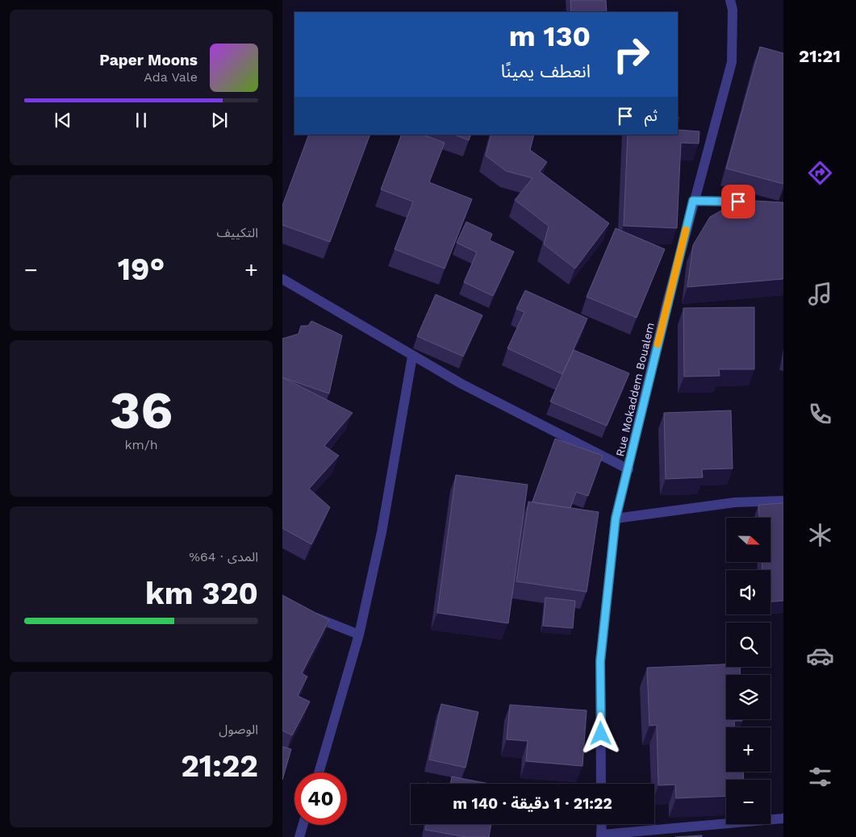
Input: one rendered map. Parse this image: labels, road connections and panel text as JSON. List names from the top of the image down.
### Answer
{
  "streets": {
    "street": ["Rue Mokaddem Boualem"]
  },
  "north": "right",
  "page": {
    "tabs": "21:21",
    "turn": ["130 m", "انعطف يمينًا"],
    "song": ["Paper Moons", "Ada Vale"],
    "then": "ثم",
    "tile": [
      "التكييف",
      ["36", "km/h"],
      ["المدى · 64%", "320 km"],
      ["الوصول", "21:22"]
    ],
    "heat": ["−", "19°", "+"],
    "map_buttons": ["+", "−"],
    "limit": "40",
    "trip": "21:22 · 1 دقيقة · 140 m"
  }
}
